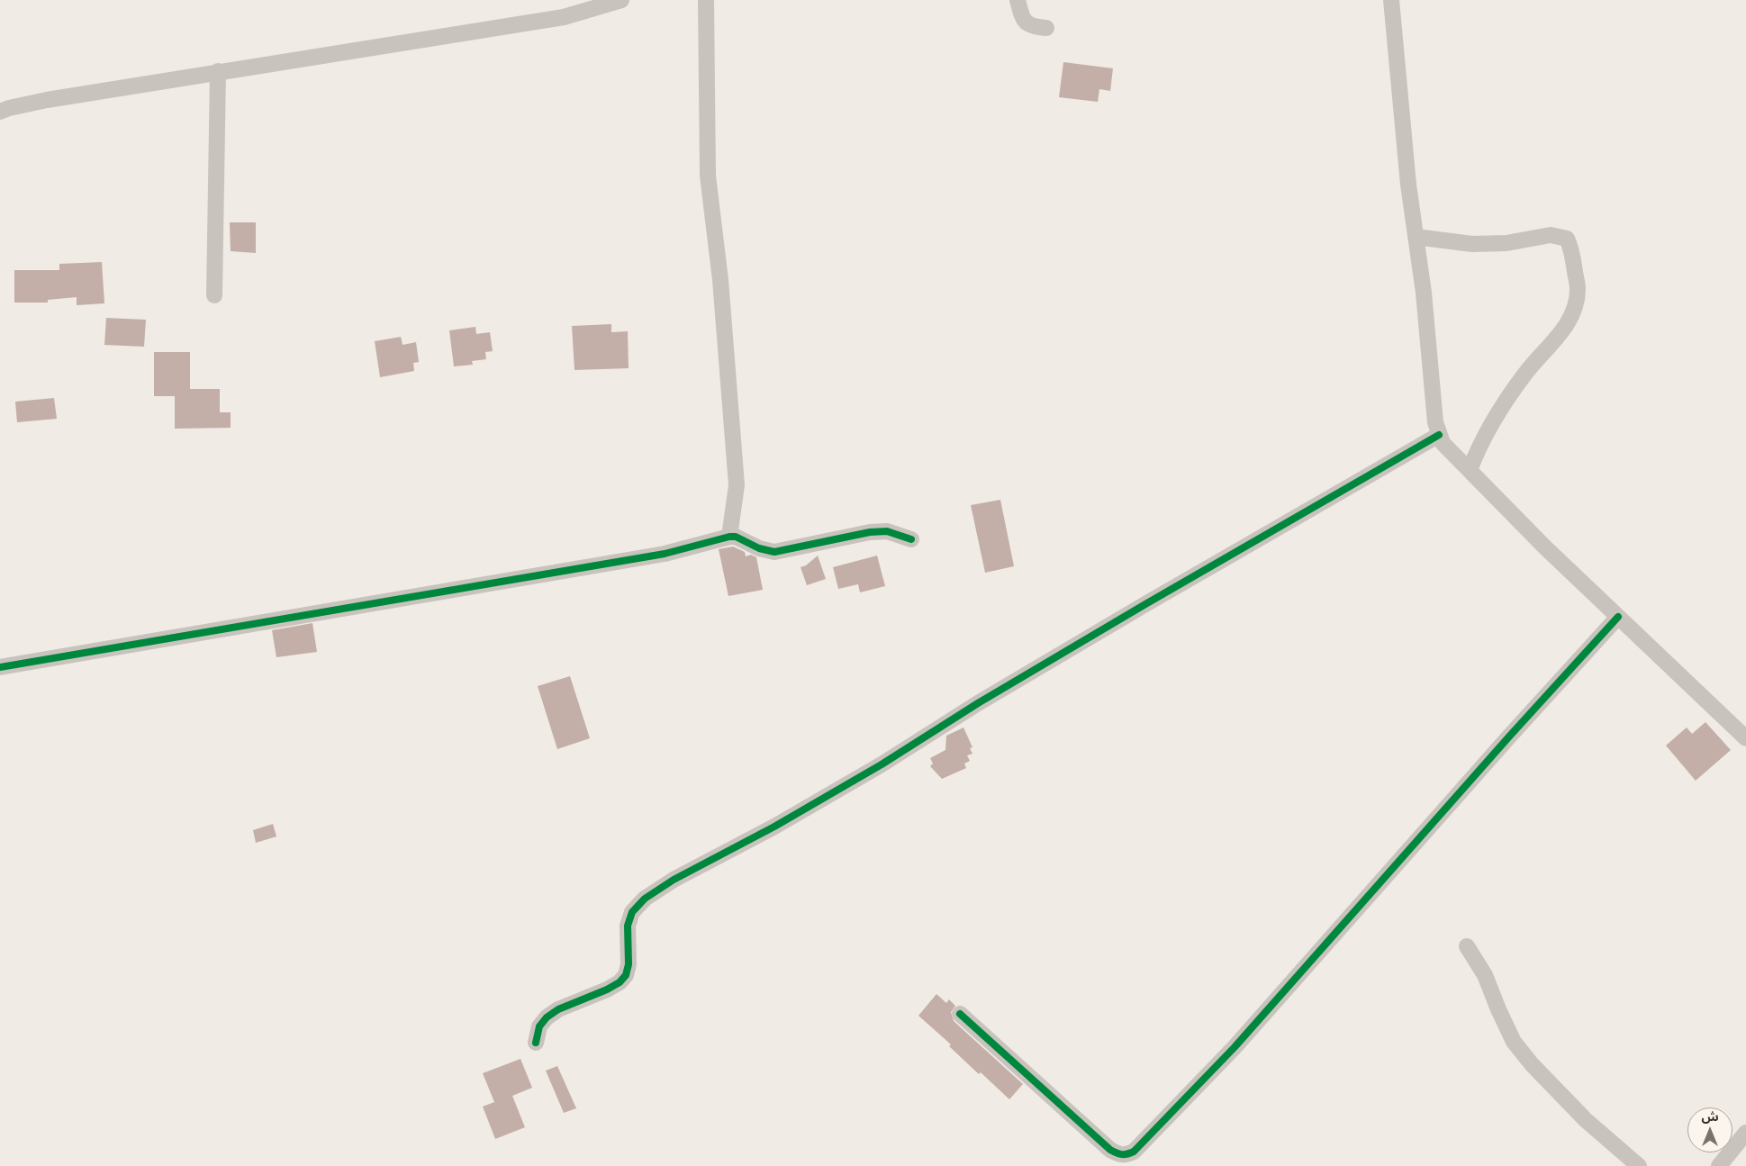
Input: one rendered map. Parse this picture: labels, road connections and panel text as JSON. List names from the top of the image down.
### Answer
{
  "north": "top"
}
